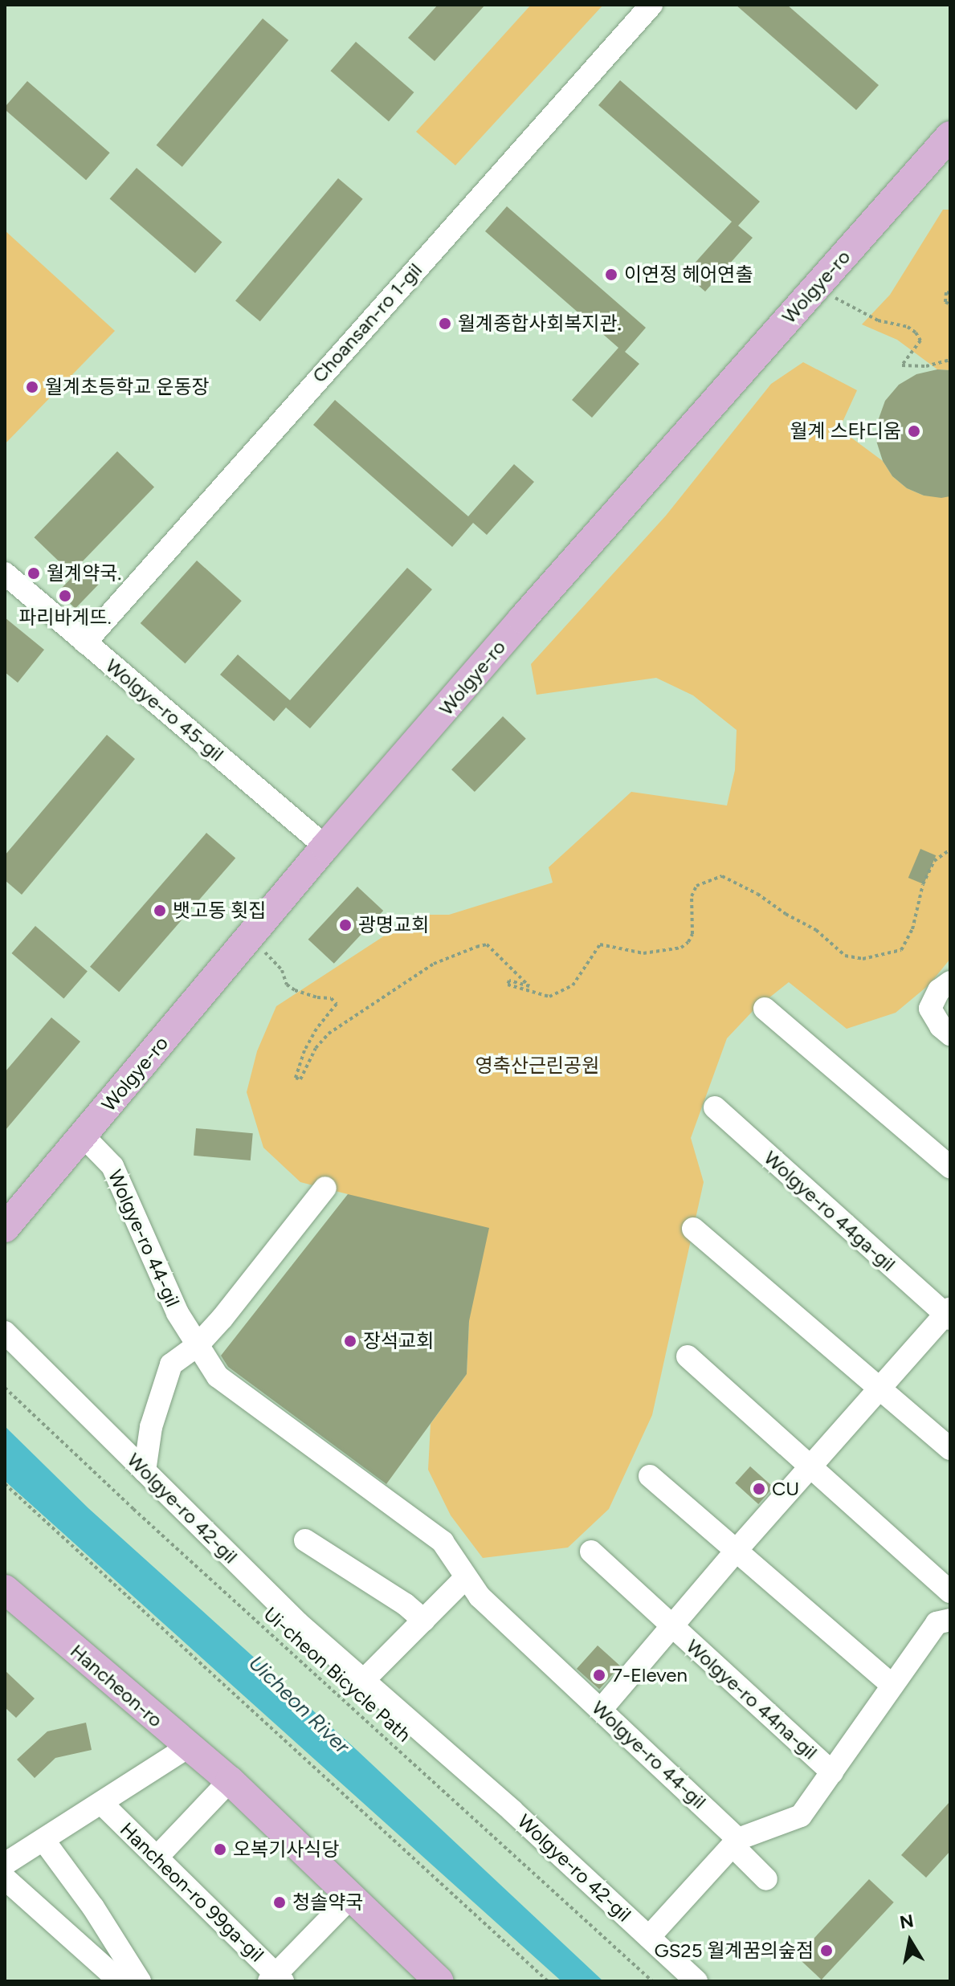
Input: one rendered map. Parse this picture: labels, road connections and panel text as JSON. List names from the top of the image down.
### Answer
{
  "streets": {
    "main road": ["Wolgye-ro", "Hancheon-ro"],
    "street": [
      "Choansan-ro 1-gil",
      "Wolgye-ro 45-gil",
      "Wolgye-ro 44ga-gil",
      "Wolgye-ro 44-gil",
      "Wolgye-ro 42-gil",
      "Wolgye-ro 44na-gil",
      "Hancheon-ro 99ga-gil"
    ],
    "path": ["Ui-cheon Bicycle Path"]
  },
  "crossings": [
    ["Wolgye-ro", "Wolgye-ro 45-gil"],
    ["Wolgye-ro", "Wolgye-ro 44-gil"],
    ["Choansan-ro 1-gil", "Wolgye-ro 45-gil"],
    ["Wolgye-ro 44ga-gil", "Wolgye-ro 44-gil"],
    ["Wolgye-ro 44ga-gil", "Wolgye-ro 44na-gil"],
    ["Wolgye-ro 44-gil", "Wolgye-ro 44na-gil"]
  ],
  "water": ["Uicheon River"],
  "parks": ["영축산근린공원"],
  "places": [
    "이연정 헤어연출",
    "월계종합사회복지관.",
    "월계초등학교 운동장",
    "월계 스타디움",
    "월계약국.",
    "파리바게뜨.",
    "뱃고동 횟집",
    "광명교회",
    "장석교회",
    "CU",
    "7-Eleven",
    "오복기사식당",
    "청솔약국",
    "GS25 월계꿈의숲점"
  ],
  "north": "top"
}
